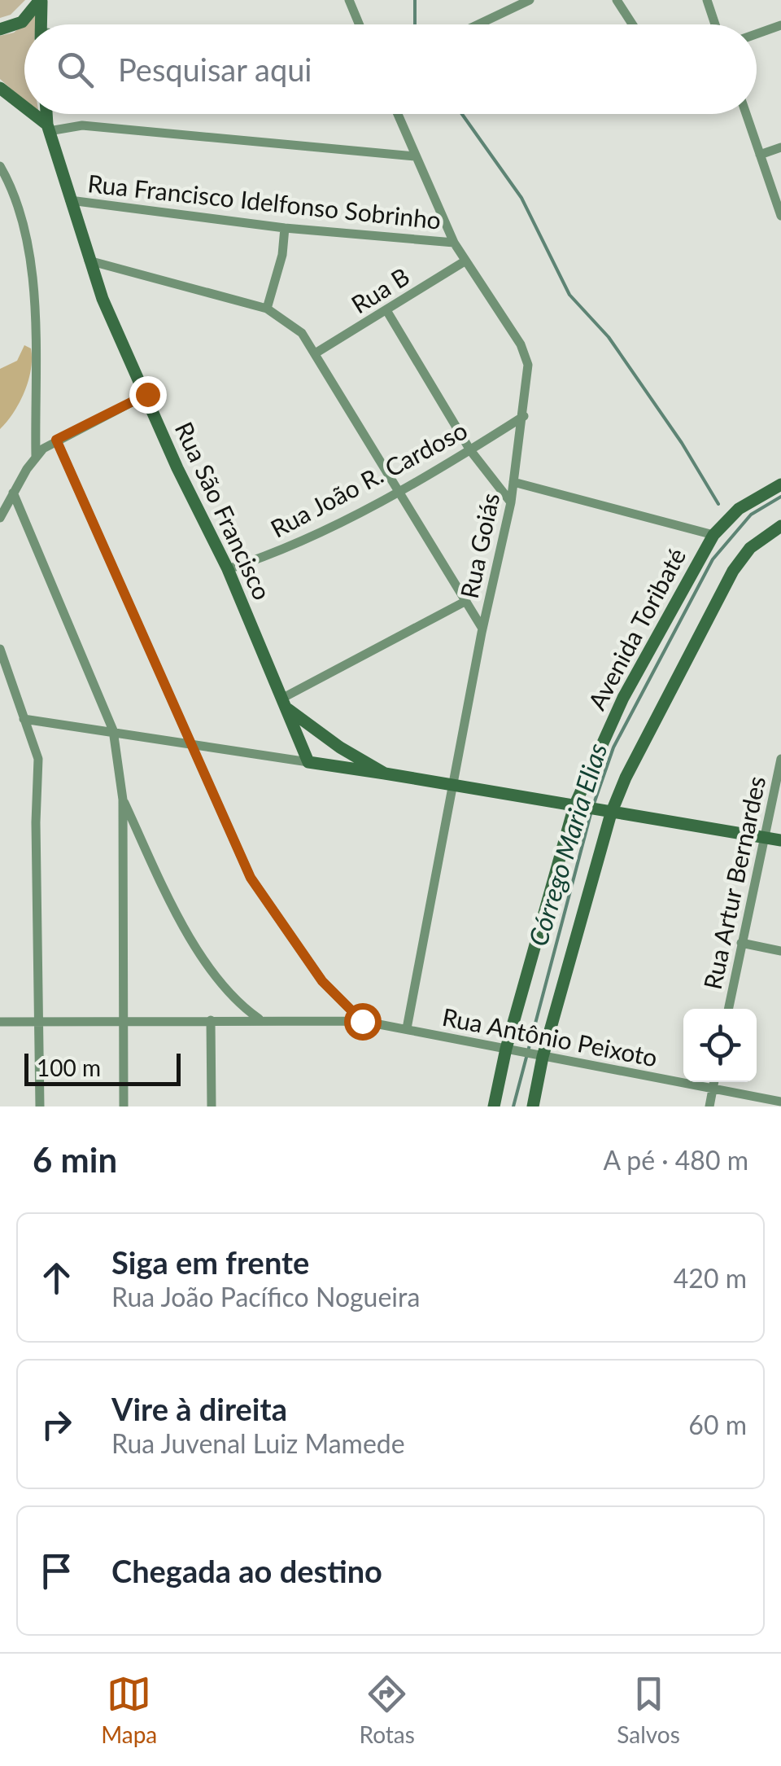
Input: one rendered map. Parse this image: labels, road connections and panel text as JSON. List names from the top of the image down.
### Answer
{
  "streets": {
    "street": [
      "Rua Francisco Idelfonso Sobrinho",
      "Rua B",
      "Rua João R. Cardoso",
      "Rua São Francisco",
      "Rua Goiás",
      "Avenida Toribaté",
      "Rua Artur Bernardes",
      "Rua Antônio Peixoto"
    ]
  },
  "crossings": [
    ["Rua Francisco Idelfonso Sobrinho", "Rua São Francisco"],
    ["Rua Francisco Idelfonso Sobrinho", "Rua Goiás"],
    ["Rua B", "Rua Goiás"],
    ["Rua João R. Cardoso", "Rua São Francisco"],
    ["Rua João R. Cardoso", "Rua Goiás"],
    ["Rua Goiás", "Rua Antônio Peixoto"],
    ["Avenida Toribaté", "Rua Antônio Peixoto"]
  ],
  "water": ["Córrego Maria Elias"],
  "scale_bar": "100 m",
  "page": {
    "search": "Pesquisar aqui",
    "scale": "100 m",
    "heading": ["6 min", "A pé · 480 m"],
    "list": [
      ["Siga em frente", "Rua João Pacífico Nogueira", "420 m"],
      ["Vire à direita", "Rua Juvenal Luiz Mamede", "60 m"],
      "Chegada ao destino"
    ],
    "nav": ["Mapa", "Rotas", "Salvos"]
  }
}
